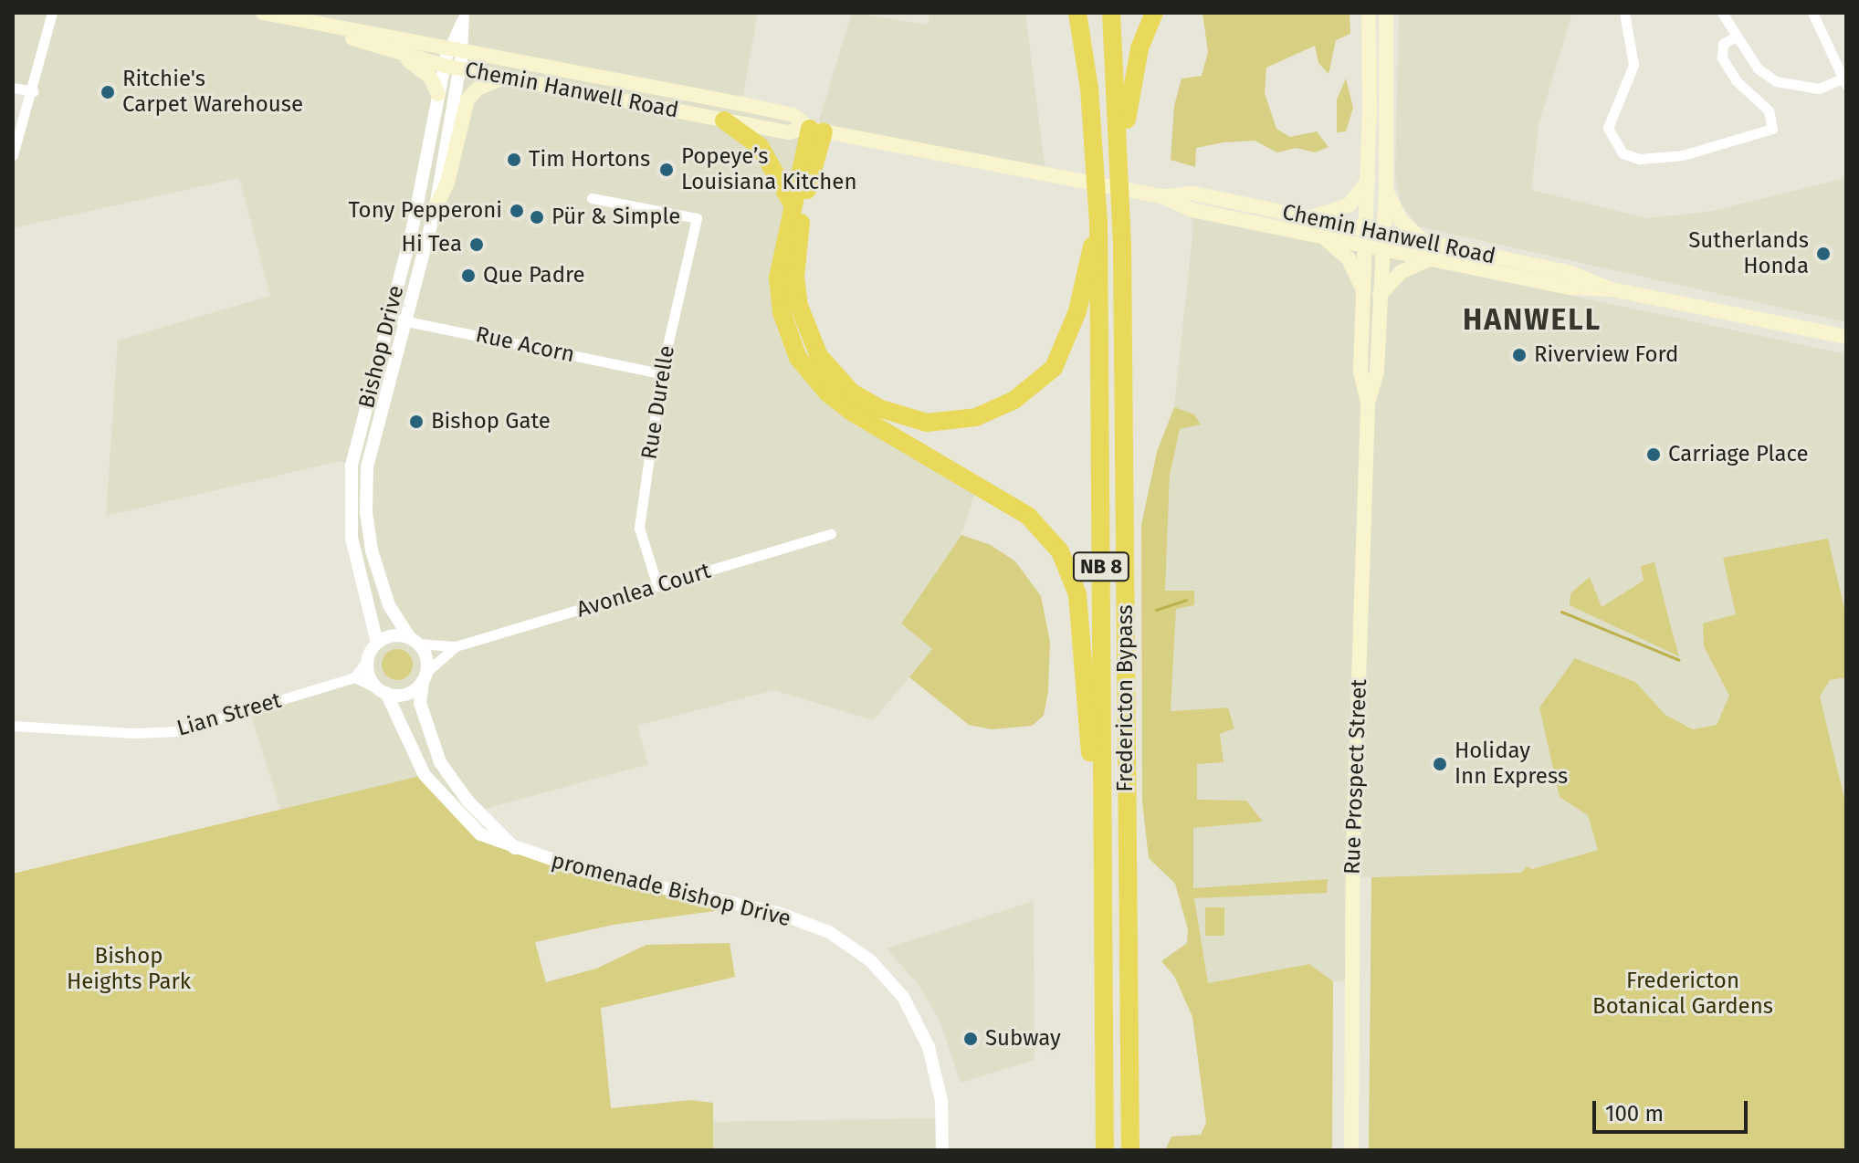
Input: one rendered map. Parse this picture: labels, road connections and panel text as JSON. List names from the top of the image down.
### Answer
{
  "streets": {
    "highway": ["NB 8", "Fredericton Bypass"],
    "main road": ["Chemin Hanwell Road", "Rue Prospect Street"],
    "street": [
      "Rue Acorn",
      "Bishop Drive",
      "Rue Durelle",
      "Avonlea Court",
      "Lian Street",
      "promenade Bishop Drive"
    ]
  },
  "crossings": [
    ["Chemin Hanwell Road", "Bishop Drive"],
    ["Chemin Hanwell Road", "Rue Prospect Street"],
    ["Rue Acorn", "Bishop Drive"],
    ["Rue Acorn", "Rue Durelle"],
    ["Bishop Drive", "Avonlea Court"],
    ["Rue Durelle", "Avonlea Court"],
    ["NB 8", "Fredericton Bypass"]
  ],
  "districts": ["HANWELL"],
  "parks": ["Bishop Heights Park", "Fredericton Botanical Gardens"],
  "places": [
    "Ritchie's Carpet Warehouse",
    "Tim Hortons",
    "Popeye’s Louisiana Kitchen",
    "Tony Pepperoni",
    "Pür & Simple",
    "Hi Tea",
    "Sutherlands Honda",
    "Que Padre",
    "Riverview Ford",
    "Bishop Gate",
    "Carriage Place",
    "Holiday Inn Express",
    "Subway"
  ],
  "scale_bar": "100 m"
}
